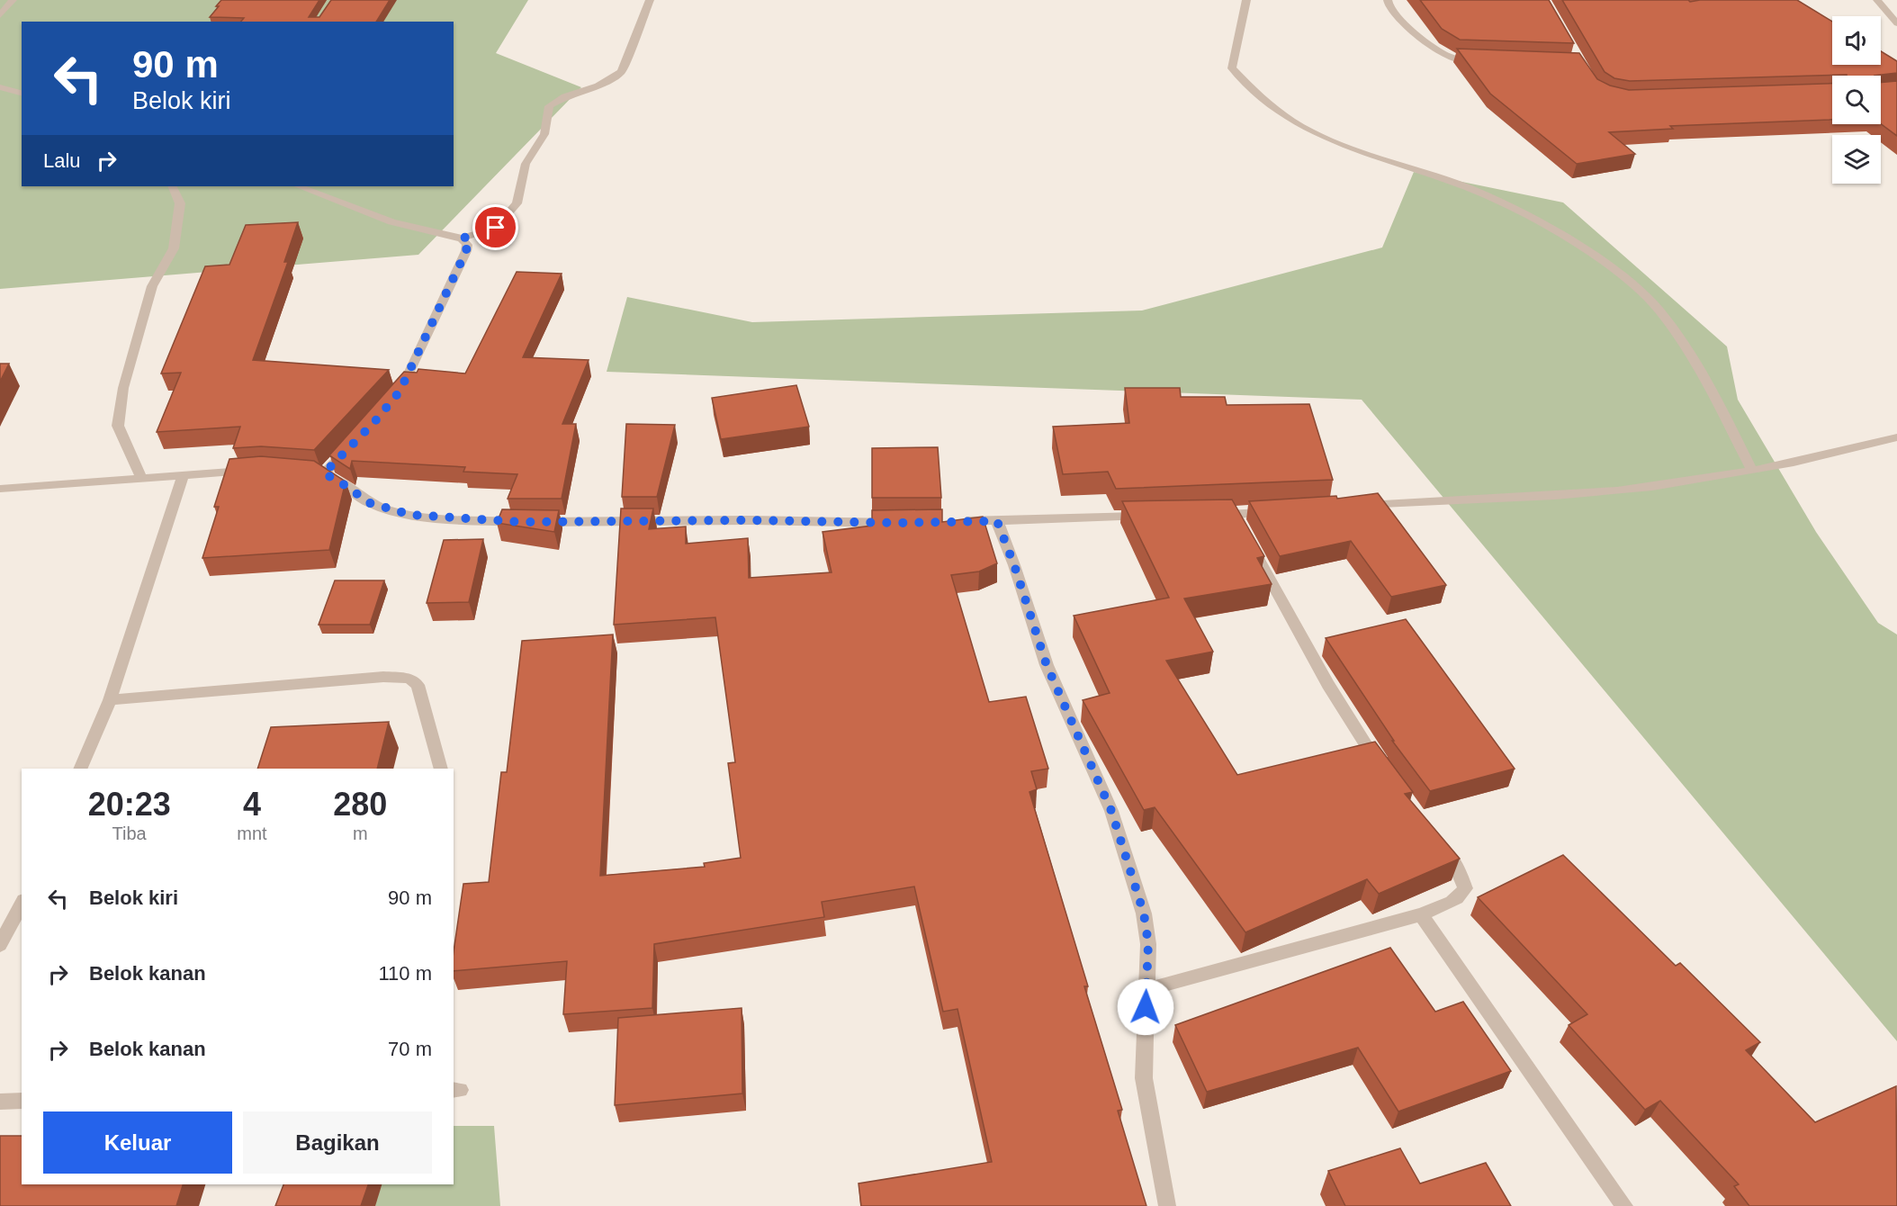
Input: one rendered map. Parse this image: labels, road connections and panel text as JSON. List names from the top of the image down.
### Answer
{
  "page": {
    "turn": ["90 m", "Belok kiri"],
    "then": "Lalu",
    "eta": [
      "20:23",
      "Tiba",
      "4",
      "mnt",
      "280",
      "m"
    ],
    "list": [
      {
        "name": "Belok kiri",
        "value": "90 m"
      },
      {
        "name": "Belok kanan",
        "value": "110 m"
      },
      {
        "name": "Belok kanan",
        "value": "70 m"
      }
    ],
    "buttons": ["Keluar", "Bagikan"]
  }
}
